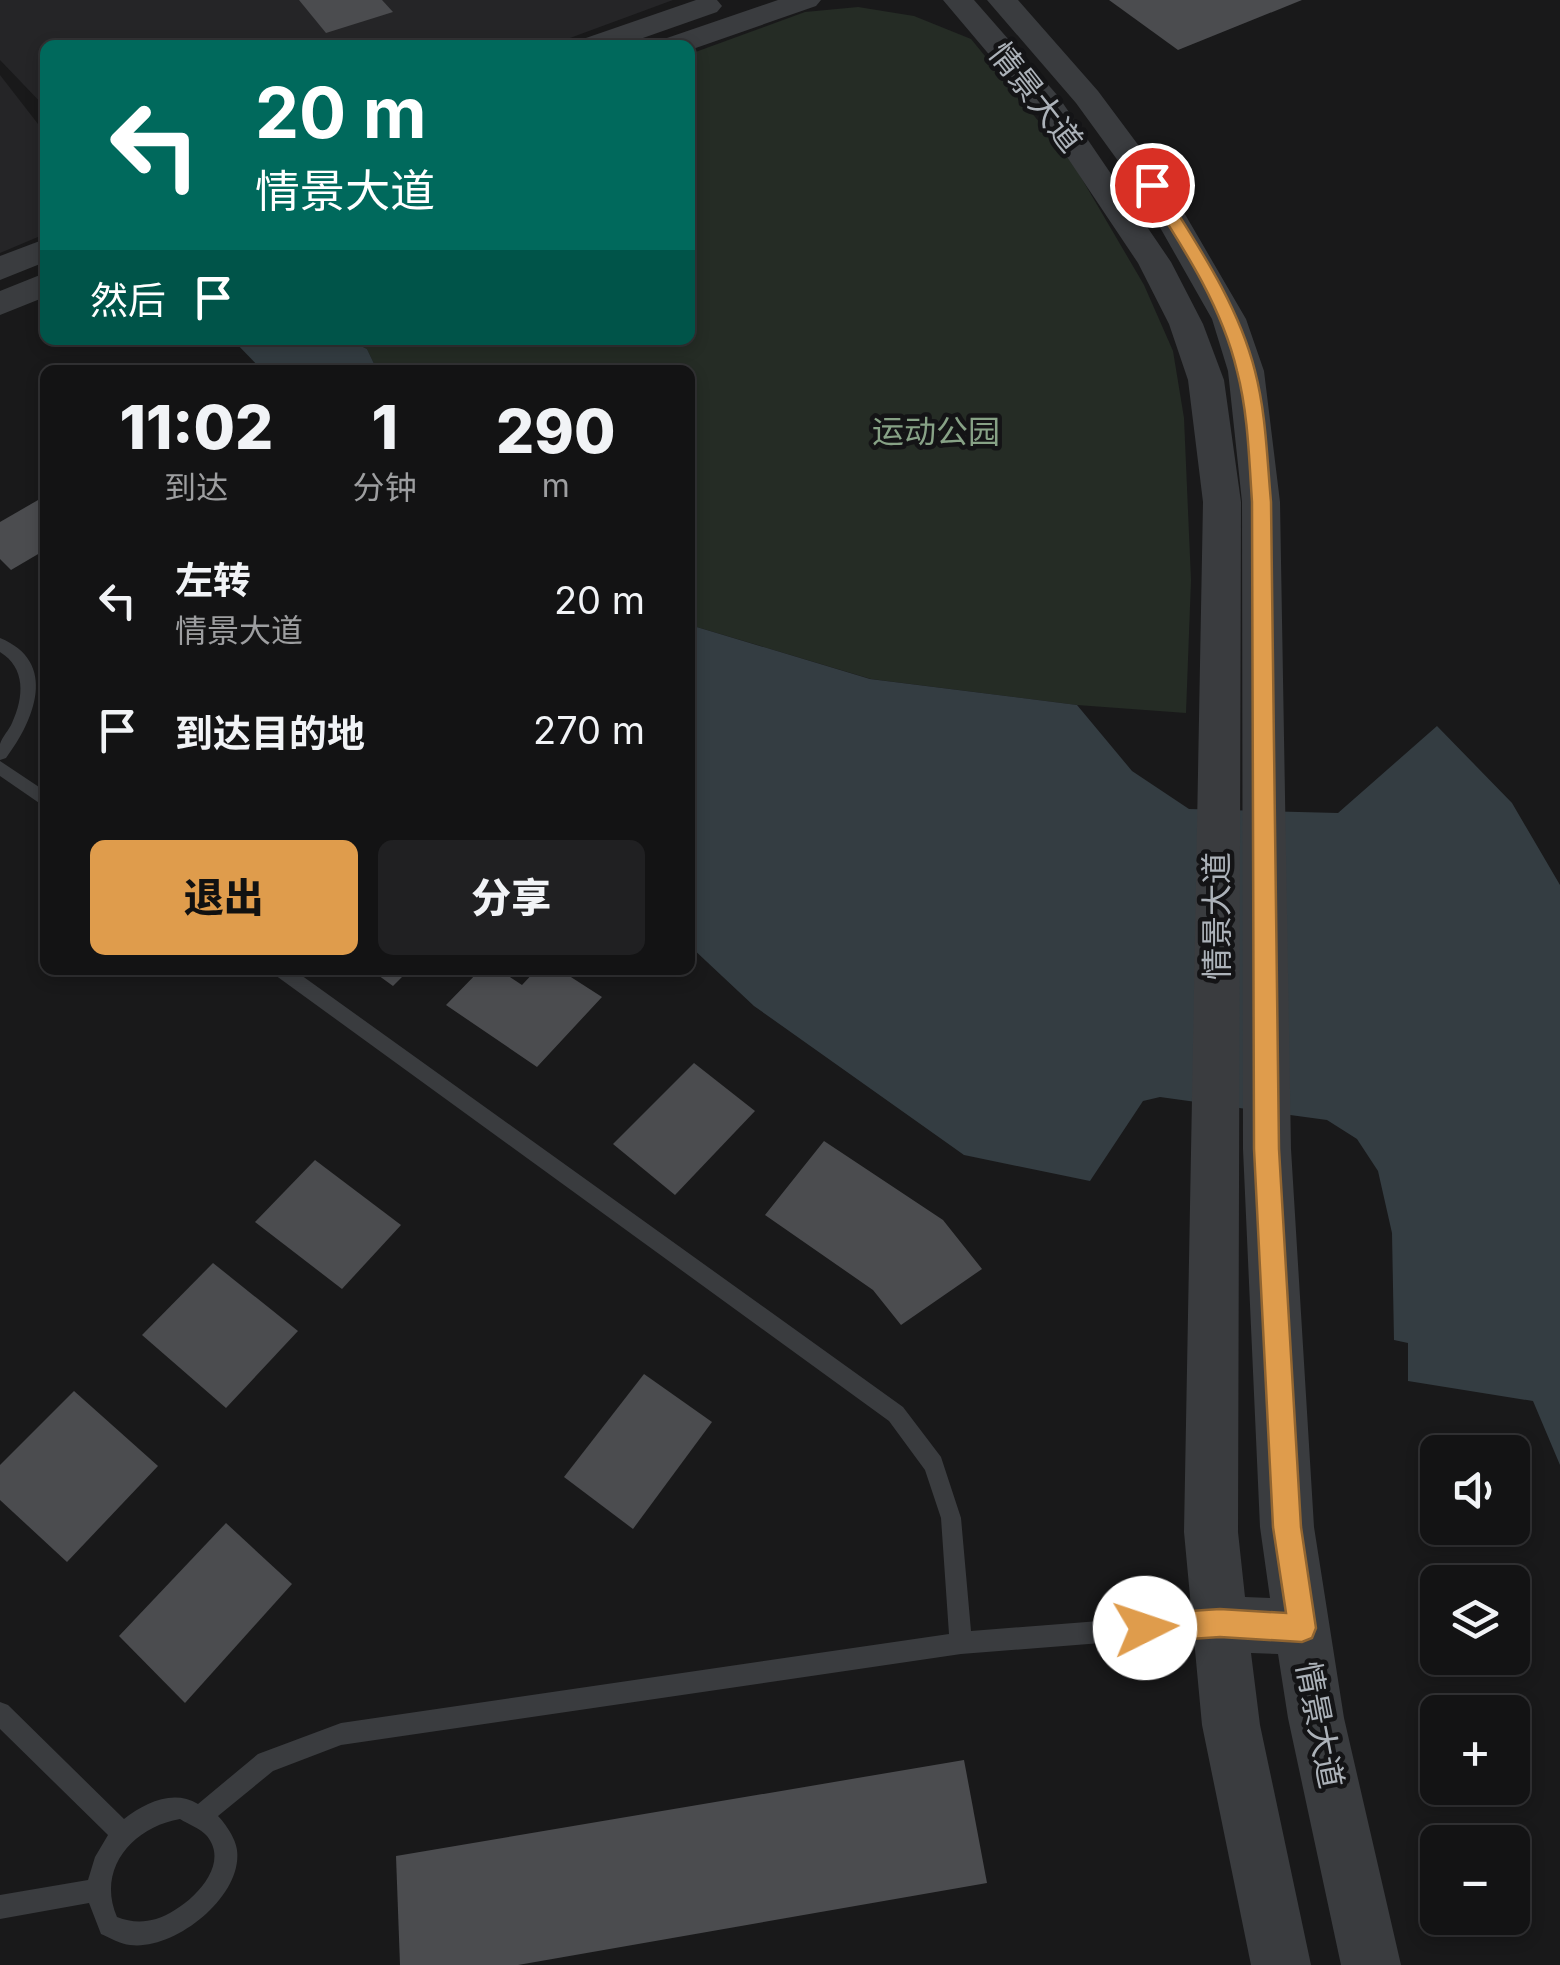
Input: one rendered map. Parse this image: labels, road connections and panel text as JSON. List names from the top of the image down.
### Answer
{
  "streets": {
    "street": ["情景大道"]
  },
  "parks": ["运动公园"],
  "page": {
    "turn": ["20 m", "情景大道"],
    "then": "然后",
    "eta": [
      "11:02",
      "到达",
      "1",
      "分钟",
      "290",
      "m"
    ],
    "list": [
      {
        "name": "左转",
        "note": "情景大道",
        "value": "20 m"
      },
      {
        "name": "到达目的地",
        "value": "270 m"
      }
    ],
    "buttons": ["退出", "分享"],
    "map_buttons": ["+", "−"]
  }
}
